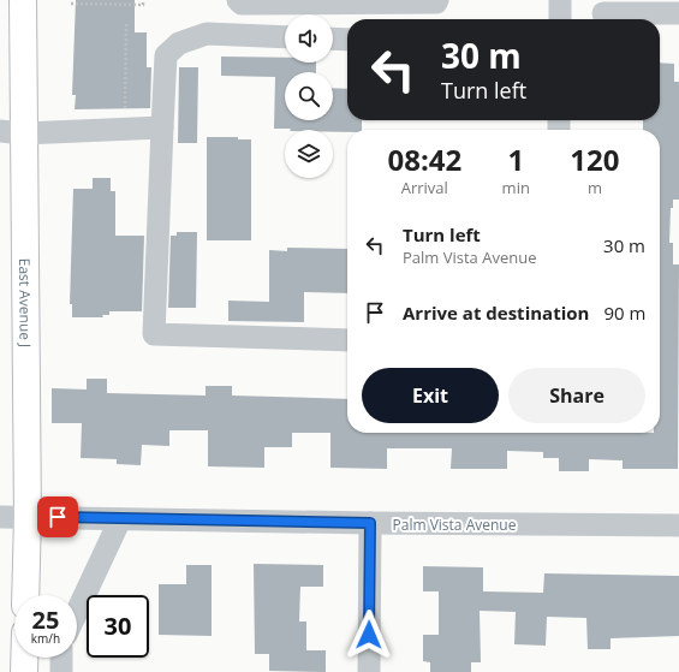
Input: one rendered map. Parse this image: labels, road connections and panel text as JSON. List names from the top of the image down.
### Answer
{
  "streets": {
    "main road": ["East Avenue J"],
    "street": ["Palm Vista Avenue"]
  },
  "crossings": [
    ["East Avenue J", "Palm Vista Avenue"]
  ],
  "page": {
    "turn": ["30 m", "Turn left"],
    "eta": [
      "08:42",
      "Arrival",
      "1",
      "min",
      "120",
      "m"
    ],
    "list": [
      {
        "name": "Turn left",
        "note": "Palm Vista Avenue",
        "value": "30 m"
      },
      {
        "name": "Arrive at destination",
        "value": "90 m"
      }
    ],
    "buttons": ["Exit", "Share"],
    "speed": "25 km/h",
    "limit": "30"
  }
}
